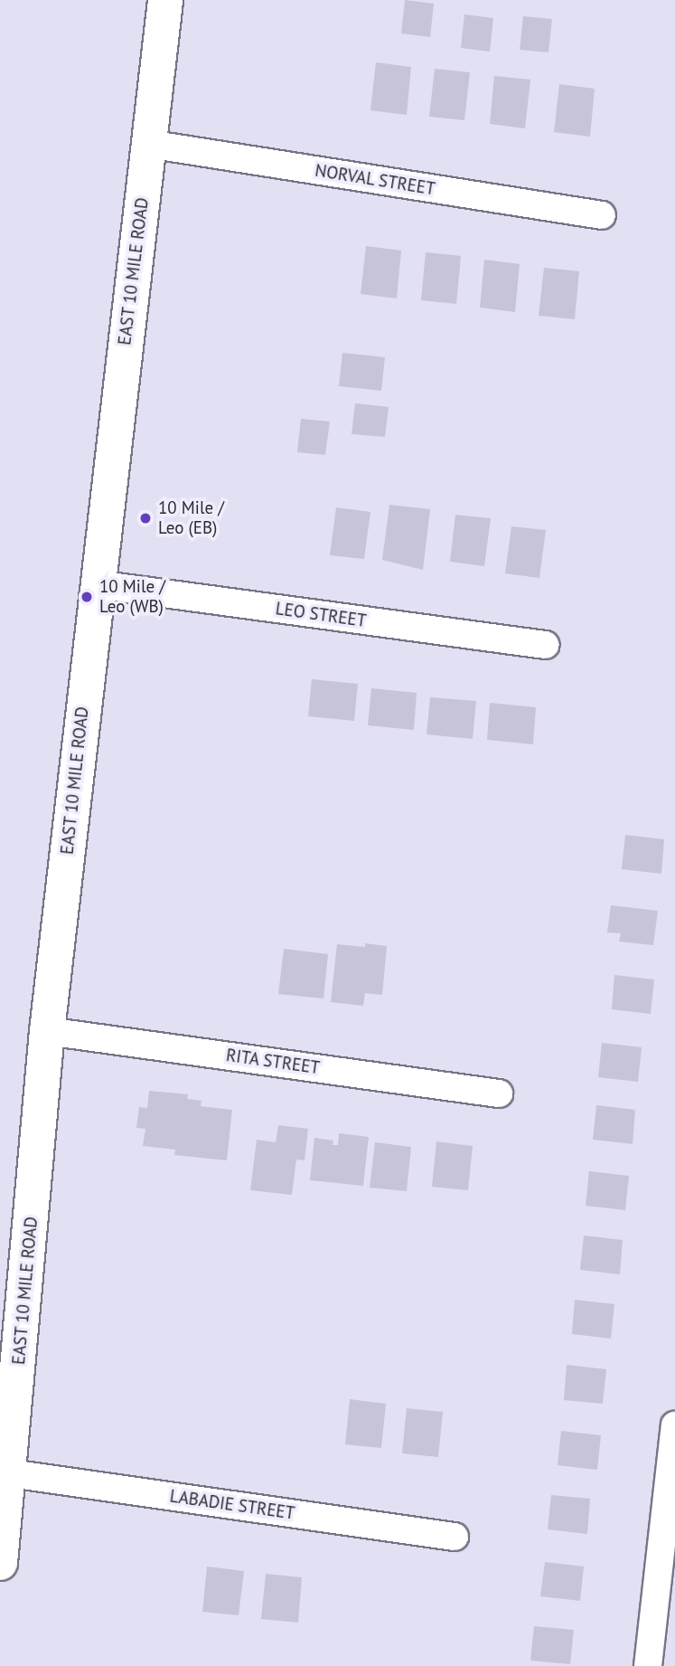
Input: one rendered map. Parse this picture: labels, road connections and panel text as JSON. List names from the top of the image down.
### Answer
{
  "streets": {
    "street": [
      "NORVAL STREET",
      "EAST 10 MILE ROAD",
      "LEO STREET",
      "RITA STREET",
      "LABADIE STREET"
    ]
  },
  "crossings": [
    ["NORVAL STREET", "EAST 10 MILE ROAD"],
    ["EAST 10 MILE ROAD", "LEO STREET"],
    ["EAST 10 MILE ROAD", "RITA STREET"],
    ["EAST 10 MILE ROAD", "LABADIE STREET"]
  ],
  "places": ["10 Mile / Leo (EB)", "10 Mile / Leo (WB)"]
}
